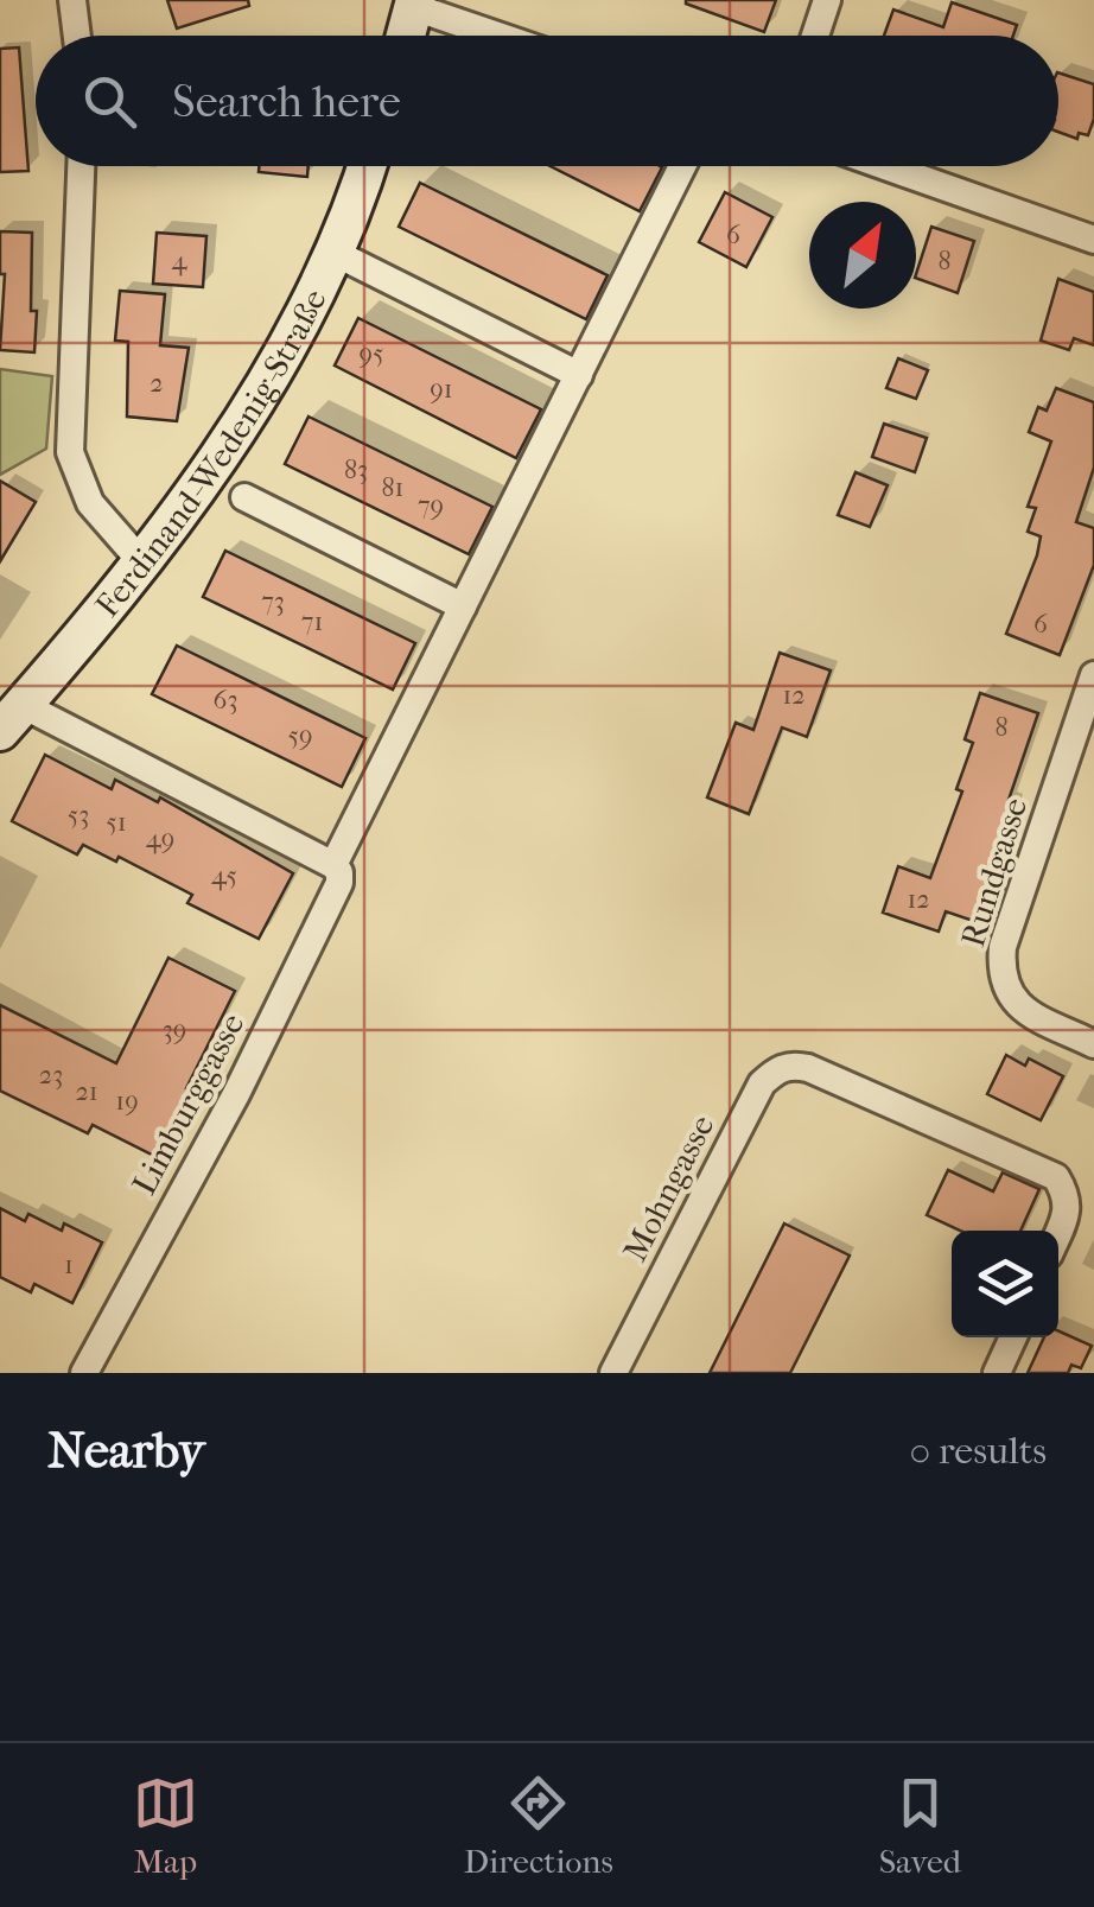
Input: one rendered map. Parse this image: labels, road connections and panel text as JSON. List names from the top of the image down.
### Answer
{
  "streets": {
    "street": [
      "Ferdinand-Wedenig-Straße",
      "Rundgasse",
      "Limburggasse",
      "Mohngasse"
    ]
  },
  "house_numbers": [
    "6",
    "4",
    "8",
    "95",
    "2",
    "91",
    "83",
    "81",
    "79",
    "73",
    "71",
    "6",
    "12",
    "63",
    "8",
    "59",
    "53",
    "51",
    "49",
    "45",
    "12",
    "39",
    "23",
    "21",
    "19",
    "1"
  ],
  "north": "top right",
  "page": {
    "search": "Search here",
    "heading": ["Nearby", "0 results"],
    "nav": ["Map", "Directions", "Saved"]
  }
}
